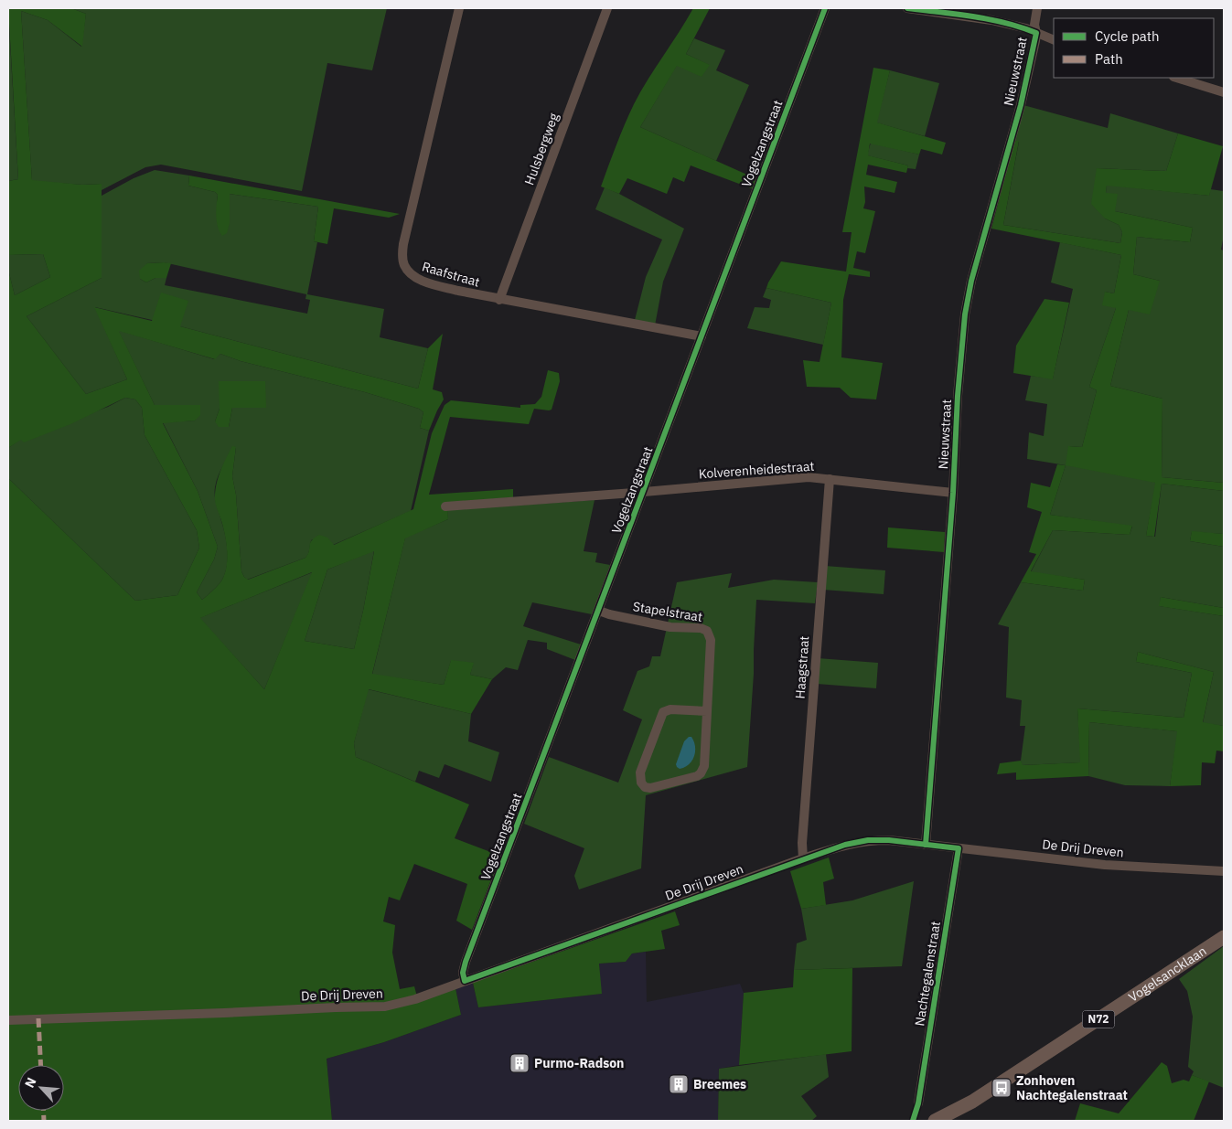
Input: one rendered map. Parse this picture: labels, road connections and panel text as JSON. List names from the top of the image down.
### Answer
{
  "streets": {
    "main road": ["Vogelsancklaan", "N72"],
    "street": [
      "Nieuwstraat",
      "Vogelzangstraat",
      "Hulsbergweg",
      "Raafstraat",
      "Kolverenheidestraat",
      "Stapelstraat",
      "Haagstraat",
      "De Drij Dreven",
      "Nachtegalenstraat"
    ]
  },
  "crossings": [
    ["Nieuwstraat", "Kolverenheidestraat"],
    ["Nieuwstraat", "De Drij Dreven"],
    ["Vogelzangstraat", "Raafstraat"],
    ["Vogelzangstraat", "Kolverenheidestraat"],
    ["Vogelzangstraat", "Stapelstraat"],
    ["Vogelzangstraat", "De Drij Dreven"],
    ["Hulsbergweg", "Raafstraat"],
    ["Kolverenheidestraat", "Haagstraat"],
    ["Haagstraat", "De Drij Dreven"],
    ["De Drij Dreven", "Nachtegalenstraat"]
  ],
  "places": {
    "building": ["Purmo-Radson", "Breemes"],
    "bus stop": ["Zonhoven Nachtegalenstraat"]
  },
  "legend": ["Cycle path", "Path"],
  "north": "top left"
}
